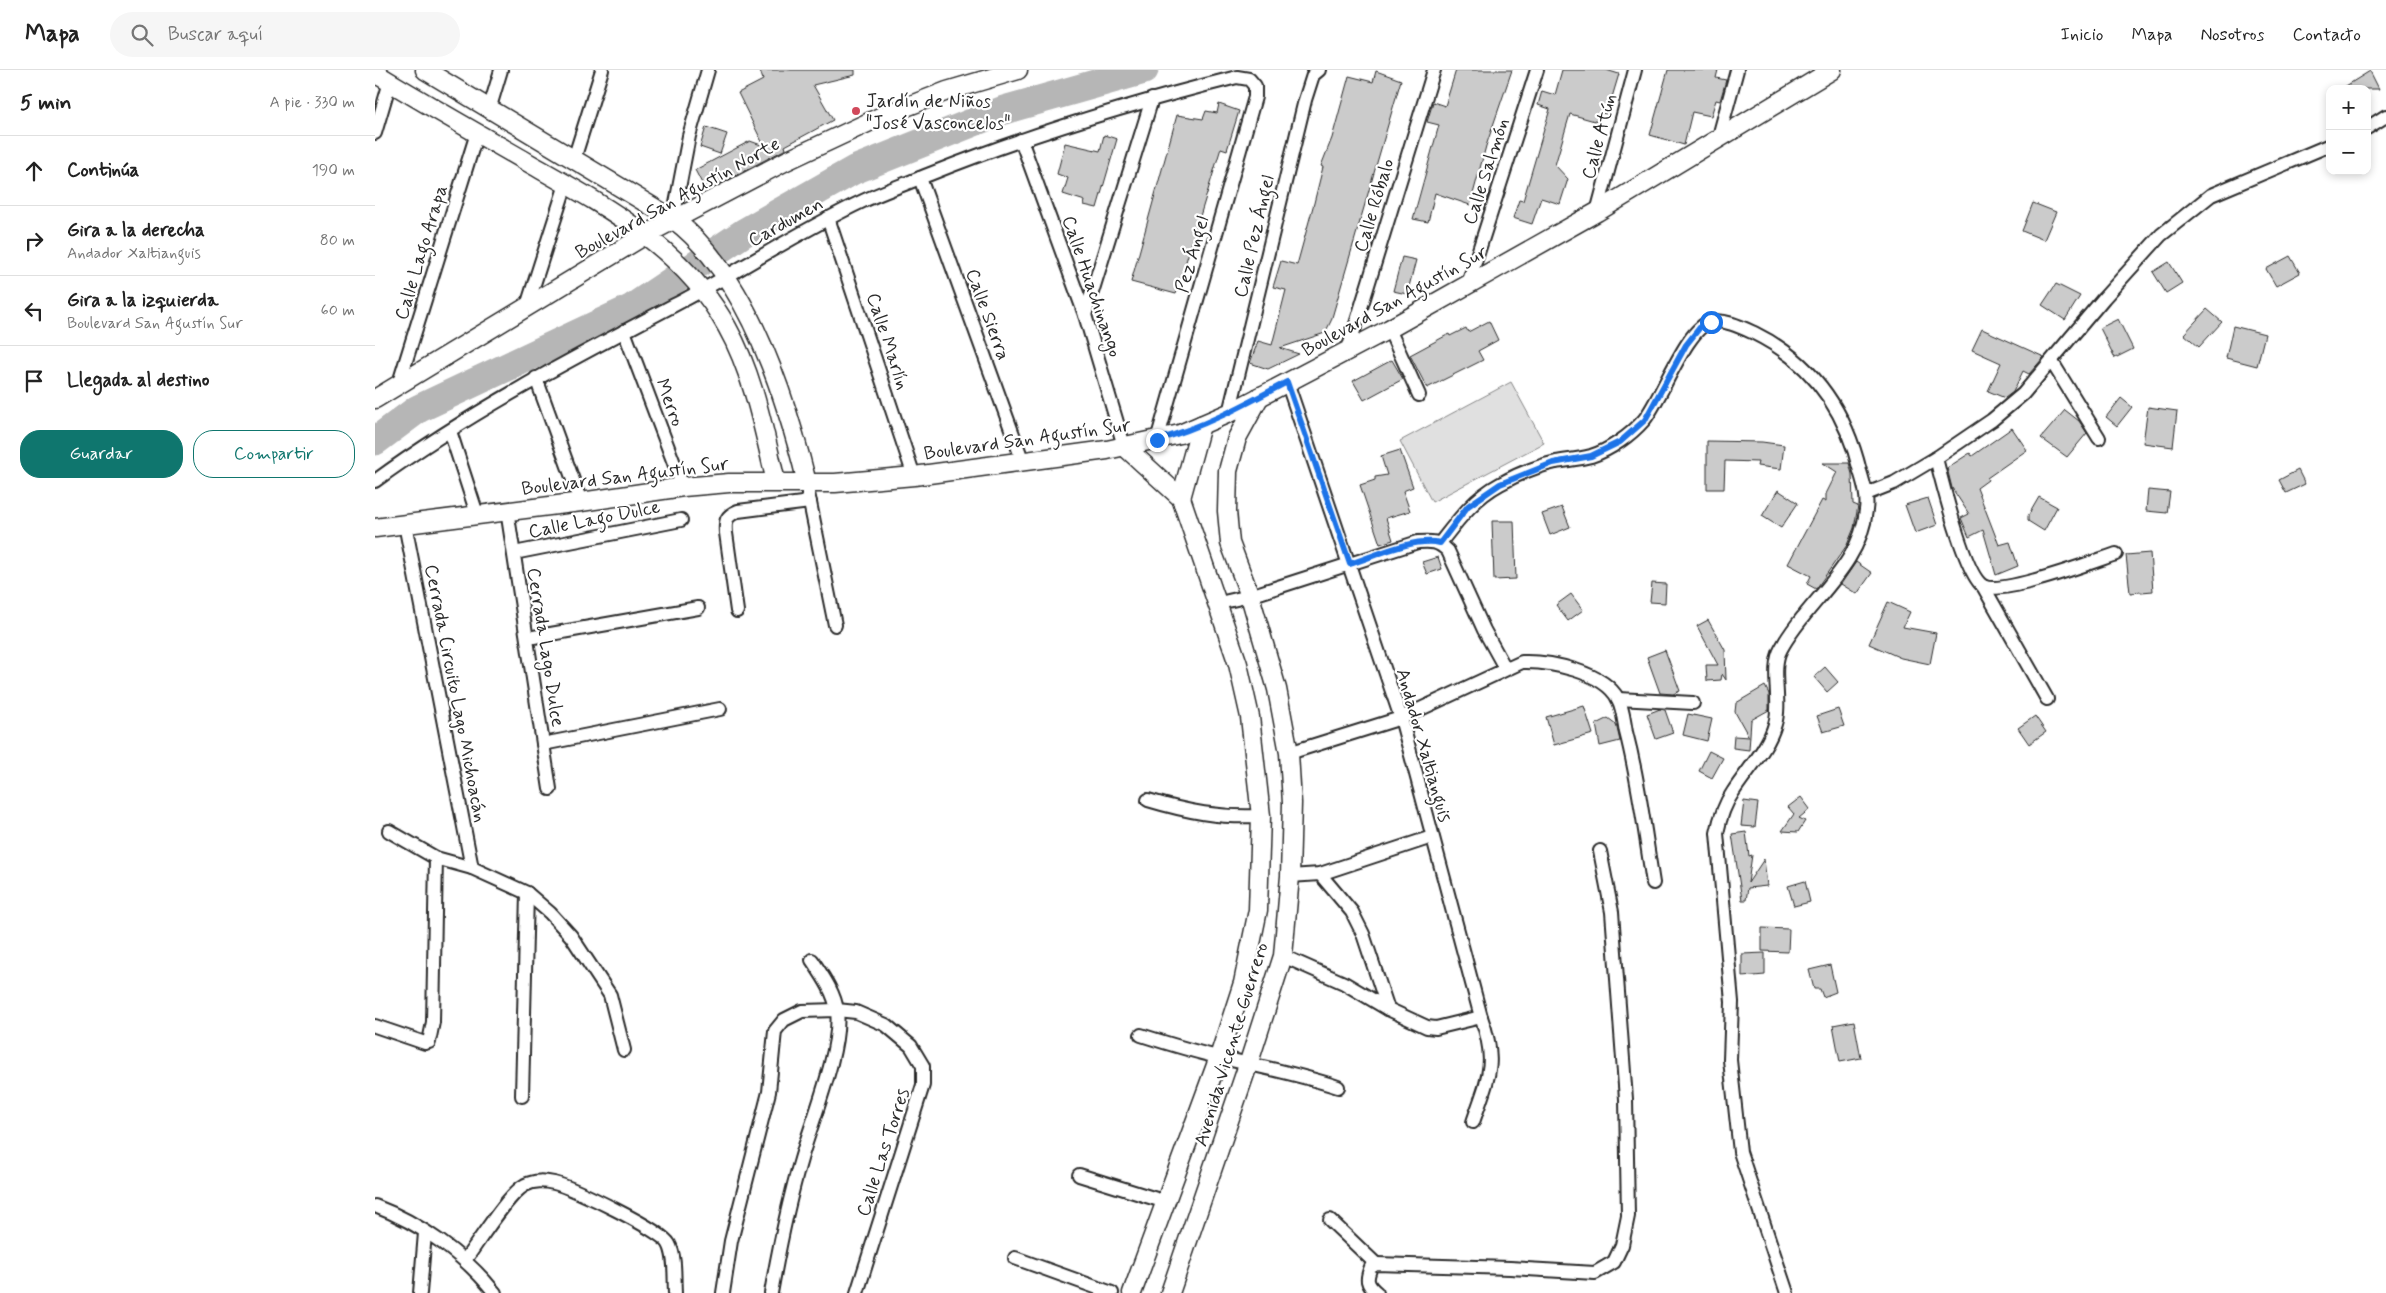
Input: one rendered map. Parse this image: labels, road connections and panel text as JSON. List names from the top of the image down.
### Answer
{
  "streets": {
    "main road": ["Boulevard San Agustín Norte", "Boulevard San Agustín Sur", "Avenida Vicente Guerrero"],
    "street": [
      "Calle Atún",
      "Calle Salmón",
      "Calle Róbalo",
      "Cardumen",
      "Calle Pez Ángel",
      "Calle Lago Arapa",
      "Pez Ángel",
      "Calle Huachinango",
      "Calle Sierra",
      "Calle Marlín",
      "Merro",
      "Calle Lago Dulce",
      "Cerrada Lago Dulce",
      "Cerrada Circuito Lago Michoacán",
      "Andador Xaltianguis",
      "Calle Las Torres"
    ]
  },
  "crossings": [
    ["Calle Atún", "Boulevard San Agustín Sur"],
    ["Calle Salmón", "Boulevard San Agustín Sur"],
    ["Boulevard San Agustín Norte", "Calle Lago Arapa"],
    ["Calle Róbalo", "Boulevard San Agustín Sur"],
    ["Cardumen", "Pez Ángel"],
    ["Cardumen", "Calle Huachinango"],
    ["Cardumen", "Calle Sierra"],
    ["Cardumen", "Calle Marlín"],
    ["Cardumen", "Merro"],
    ["Calle Pez Ángel", "Boulevard San Agustín Sur"],
    ["Pez Ángel", "Boulevard San Agustín Sur"],
    ["Calle Huachinango", "Boulevard San Agustín Sur"],
    ["Calle Huachinango", "Avenida Vicente Guerrero"],
    ["Boulevard San Agustín Sur", "Calle Sierra"],
    ["Boulevard San Agustín Sur", "Calle Marlín"],
    ["Boulevard San Agustín Sur", "Merro"],
    ["Boulevard San Agustín Sur", "Cerrada Lago Dulce"],
    ["Boulevard San Agustín Sur", "Cerrada Circuito Lago Michoacán"],
    ["Boulevard San Agustín Sur", "Andador Xaltianguis"],
    ["Boulevard San Agustín Sur", "Avenida Vicente Guerrero"],
    ["Calle Lago Dulce", "Cerrada Lago Dulce"]
  ],
  "places": ["Jardín de Niños \"José Vasconcelos\""],
  "page": {
    "header": "Mapa",
    "search": "Buscar aquí",
    "nav": [
      "Inicio",
      "Mapa",
      "Nosotros",
      "Contacto"
    ],
    "heading": ["5 min", "A pie · 330 m"],
    "map_buttons": ["+", "−"],
    "list": [
      ["Continúa", "190 m"],
      ["Gira a la derecha", "Andador Xaltianguis", "80 m"],
      ["Gira a la izquierda", "Boulevard San Agustín Sur", "60 m"],
      "Llegada al destino"
    ],
    "buttons": ["Guardar", "Compartir"]
  }
}
